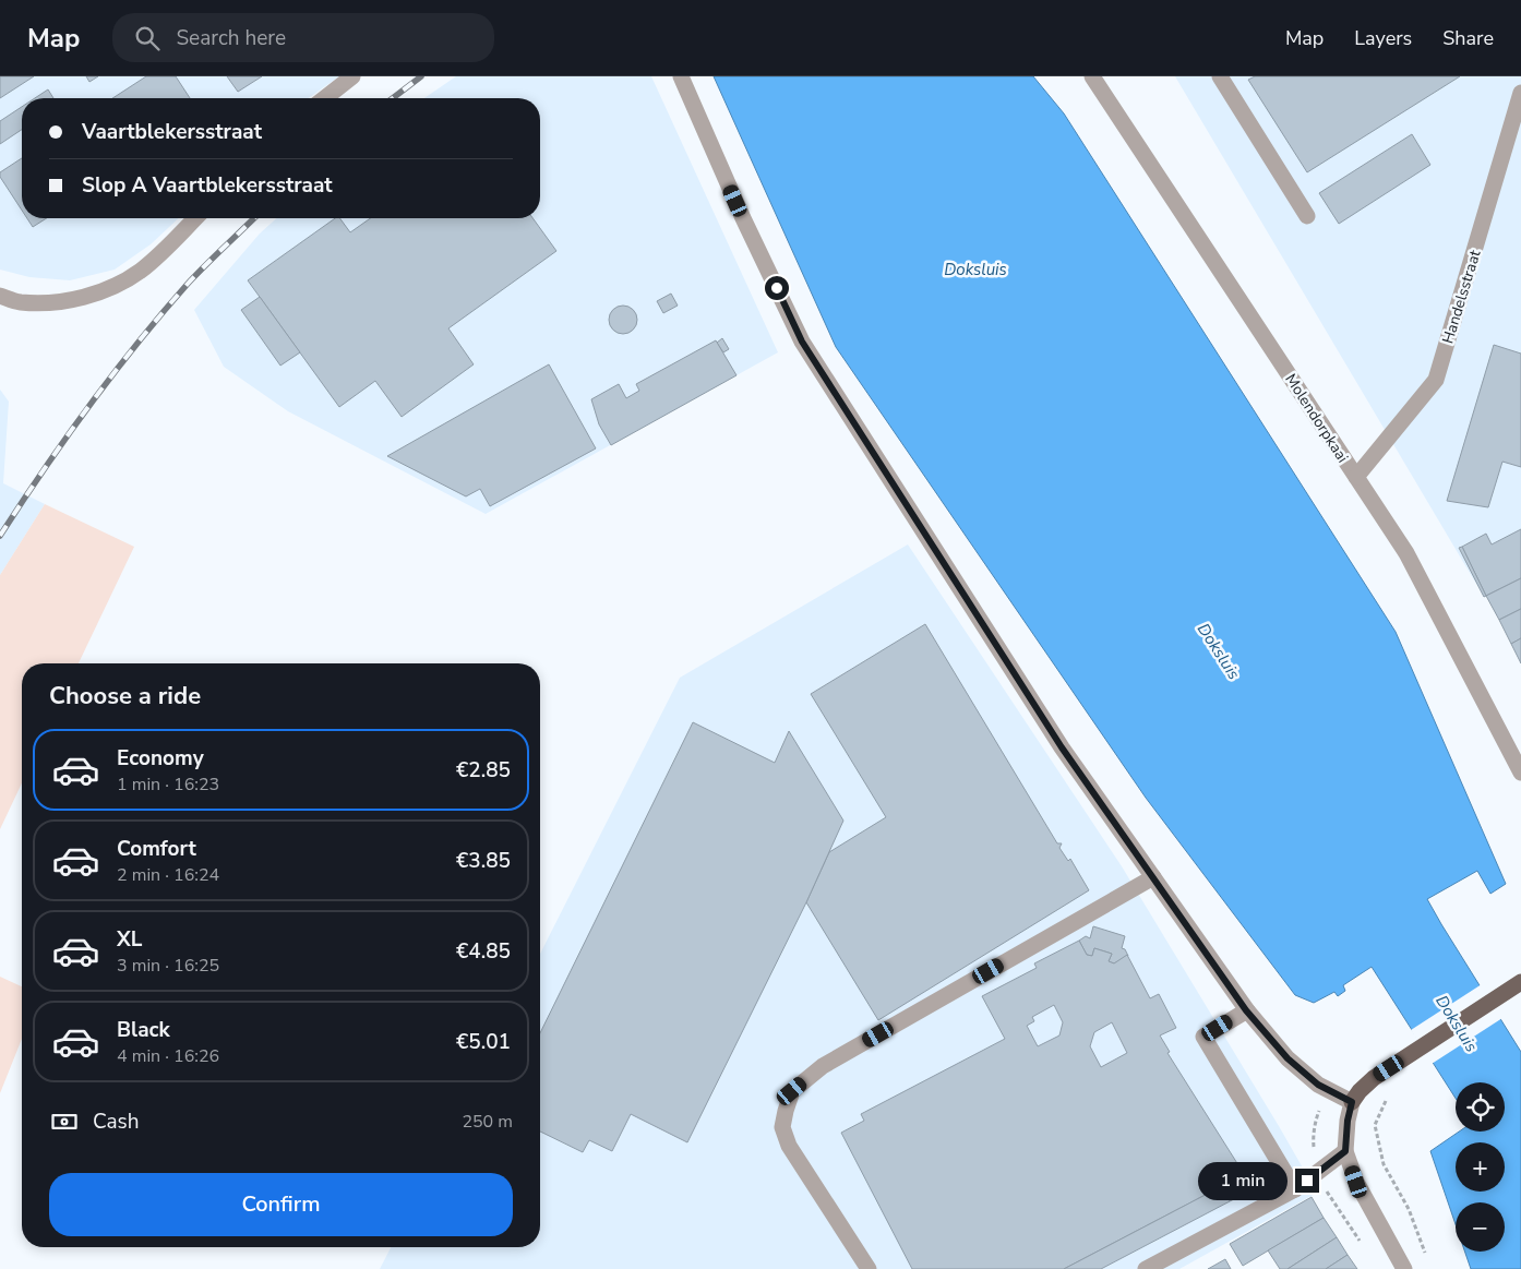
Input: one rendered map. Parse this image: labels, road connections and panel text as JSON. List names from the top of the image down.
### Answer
{
  "streets": {
    "street": ["Handelsstraat", "Molendorpkaai"]
  },
  "crossings": [
    ["Handelsstraat", "Molendorpkaai"]
  ],
  "water": ["Doksluis"],
  "page": {
    "header": "Map",
    "search": "Search here",
    "nav": ["Map", "Layers", "Share"],
    "banner": ["Vaartblekersstraat", "Slop A Vaartblekersstraat"],
    "heading": "Choose a ride",
    "list": [
      {
        "name": "Economy",
        "note": "1 min · 16:23",
        "value": "€2.85"
      },
      {
        "name": "Comfort",
        "note": "2 min · 16:24",
        "value": "€3.85"
      },
      {
        "name": "XL",
        "note": "3 min · 16:25",
        "value": "€4.85"
      },
      {
        "name": "Black",
        "note": "4 min · 16:26",
        "value": "€5.01"
      }
    ],
    "map_buttons": ["+", "−"],
    "pay": ["Cash", "250 m"],
    "bubble": "1 min",
    "buttons": "Confirm"
  }
}
